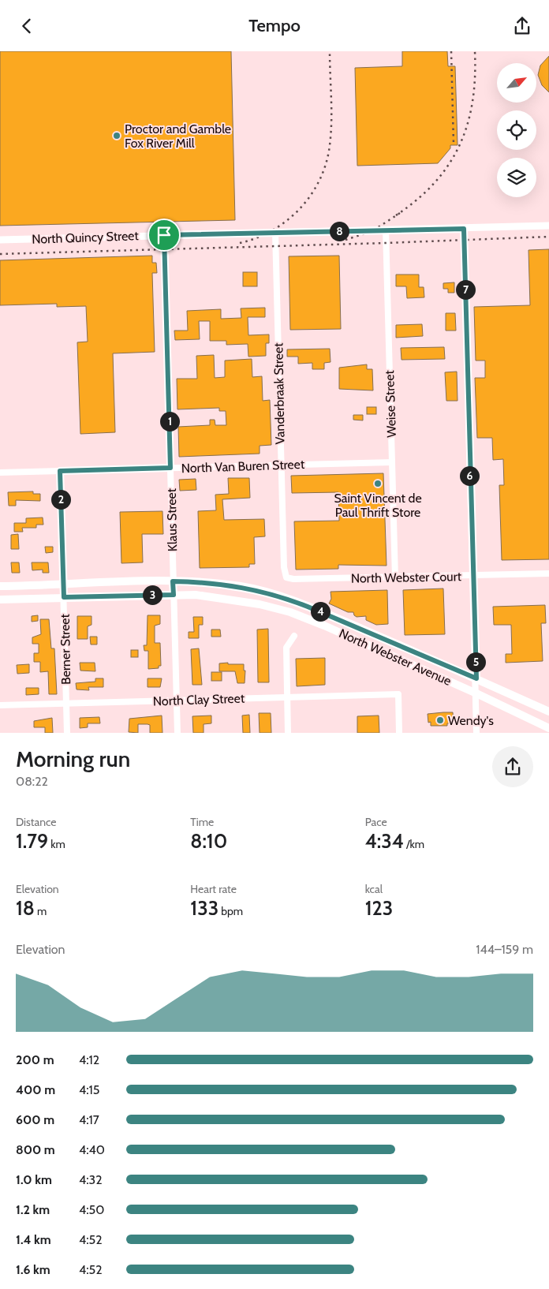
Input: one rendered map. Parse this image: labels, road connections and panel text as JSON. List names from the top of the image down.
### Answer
{
  "streets": {
    "main road": ["North Webster Avenue"],
    "street": [
      "North Quincy Street",
      "Vanderbraak Street",
      "Weise Street",
      "North Van Buren Street",
      "Klaus Street",
      "North Webster Court",
      "Berner Street",
      "North Clay Street"
    ]
  },
  "crossings": [
    ["North Quincy Street", "Vanderbraak Street"],
    ["North Quincy Street", "Weise Street"],
    ["North Quincy Street", "Klaus Street"],
    ["Vanderbraak Street", "North Van Buren Street"],
    ["Vanderbraak Street", "North Webster Court"],
    ["Weise Street", "North Van Buren Street"],
    ["Weise Street", "North Webster Court"],
    ["North Van Buren Street", "Klaus Street"],
    ["North Van Buren Street", "Berner Street"],
    ["Klaus Street", "North Webster Avenue"],
    ["Klaus Street", "North Clay Street"],
    ["Berner Street", "North Webster Avenue"],
    ["Berner Street", "North Clay Street"]
  ],
  "places": ["Proctor and Gamble Fox River Mill", "Saint Vincent de Paul Thrift Store", "Wendy's"],
  "north": "top right",
  "page": {
    "header": "Tempo",
    "pins": [
      "8",
      "7",
      "1",
      "6",
      "2",
      "3",
      "4",
      "5"
    ],
    "heading": ["Morning run", "08:22"],
    "stats": [
      ["Distance", "1.79 km"],
      ["Time", "8:10"],
      ["Pace", "4:34 /km"],
      ["Elevation", "18 m"],
      ["Heart rate", "133 bpm"],
      ["kcal", "123"]
    ],
    "chart": ["Elevation", "144–159 m"],
    "list": [
      {
        "name": "200 m",
        "note": "4:12"
      },
      {
        "name": "400 m",
        "note": "4:15"
      },
      {
        "name": "600 m",
        "note": "4:17"
      },
      {
        "name": "800 m",
        "note": "4:40"
      },
      {
        "name": "1.0 km",
        "note": "4:32"
      },
      {
        "name": "1.2 km",
        "note": "4:50"
      },
      {
        "name": "1.4 km",
        "note": "4:52"
      },
      {
        "name": "1.6 km",
        "note": "4:52"
      }
    ]
  }
}
